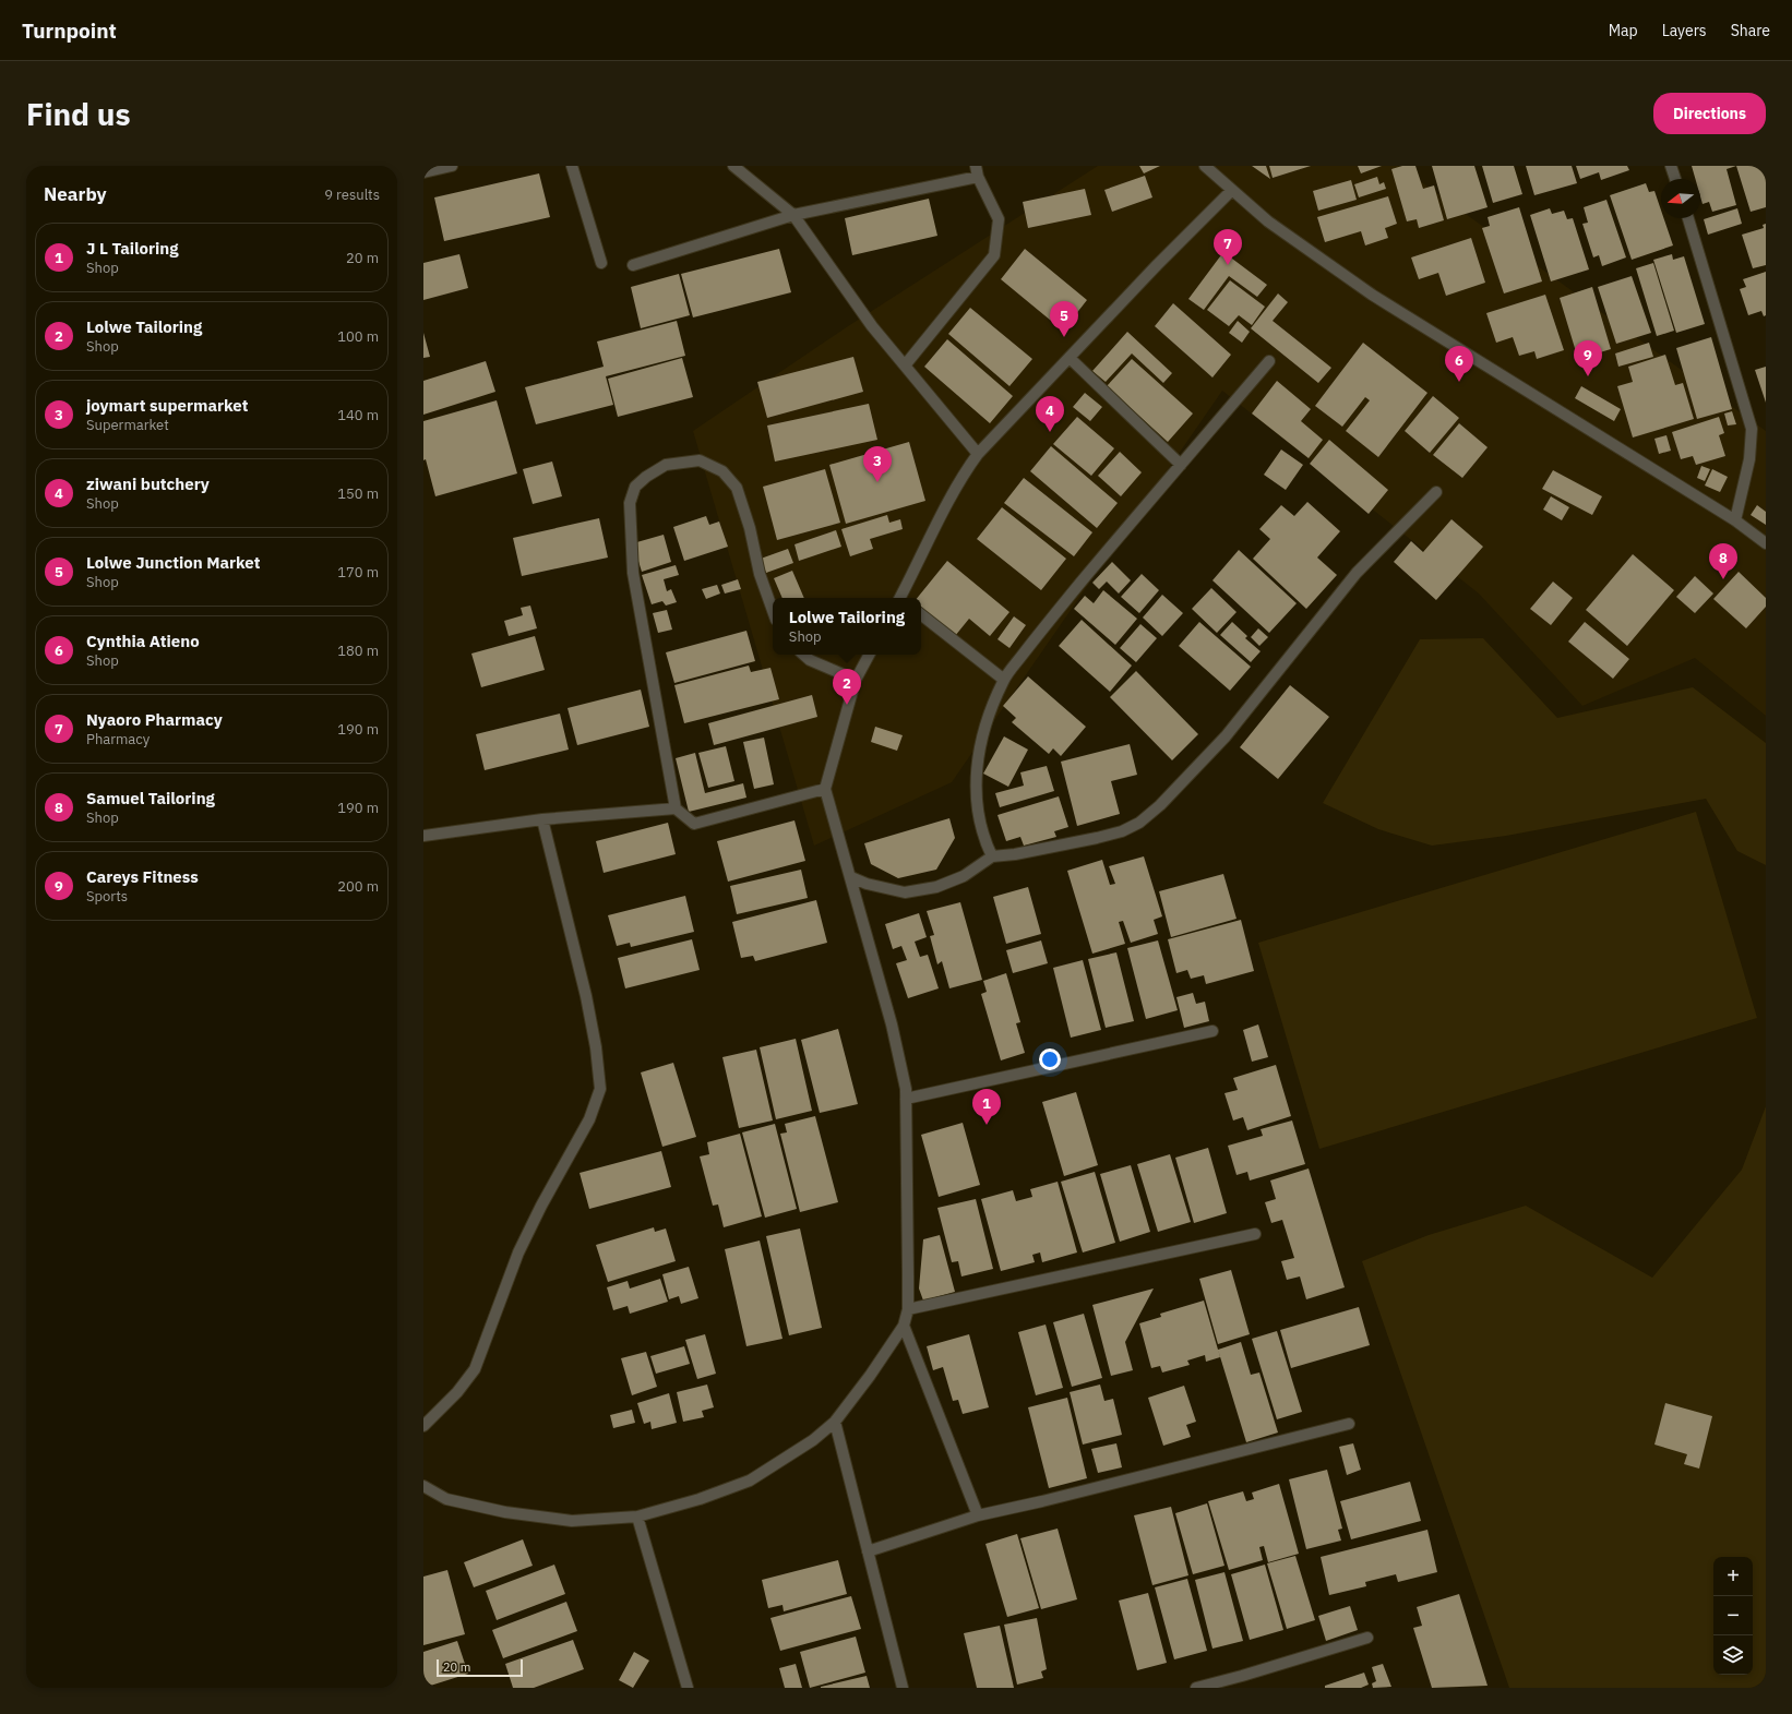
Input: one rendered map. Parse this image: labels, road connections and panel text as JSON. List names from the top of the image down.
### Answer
{
  "scale_bar": "20 m",
  "north": "left",
  "page": {
    "header": "Turnpoint",
    "nav": ["Map", "Layers", "Share"],
    "buttons": "Directions",
    "title": "Find us",
    "heading": ["Nearby", "9 results"],
    "list": [
      {
        "mark": "1",
        "name": "J L Tailoring",
        "note": "Shop",
        "value": "20 m"
      },
      {
        "mark": "2",
        "name": "Lolwe Tailoring",
        "note": "Shop",
        "value": "100 m"
      },
      {
        "mark": "3",
        "name": "joymart supermarket",
        "note": "Supermarket",
        "value": "140 m"
      },
      {
        "mark": "4",
        "name": "ziwani butchery",
        "note": "Shop",
        "value": "150 m"
      },
      {
        "mark": "5",
        "name": "Lolwe Junction Market",
        "note": "Shop",
        "value": "170 m"
      },
      {
        "mark": "6",
        "name": "Cynthia Atieno",
        "note": "Shop",
        "value": "180 m"
      },
      {
        "mark": "7",
        "name": "Nyaoro Pharmacy",
        "note": "Pharmacy",
        "value": "190 m"
      },
      {
        "mark": "8",
        "name": "Samuel Tailoring",
        "note": "Shop",
        "value": "190 m"
      },
      {
        "mark": "9",
        "name": "Careys Fitness",
        "note": "Sports",
        "value": "200 m"
      }
    ],
    "pins": [
      "7",
      "5",
      "9",
      "6",
      "4",
      "3",
      "8",
      "2",
      "1"
    ],
    "popup": ["Lolwe Tailoring", "Shop"],
    "map_buttons": ["+", "−"],
    "scale": "20 m"
  }
}
